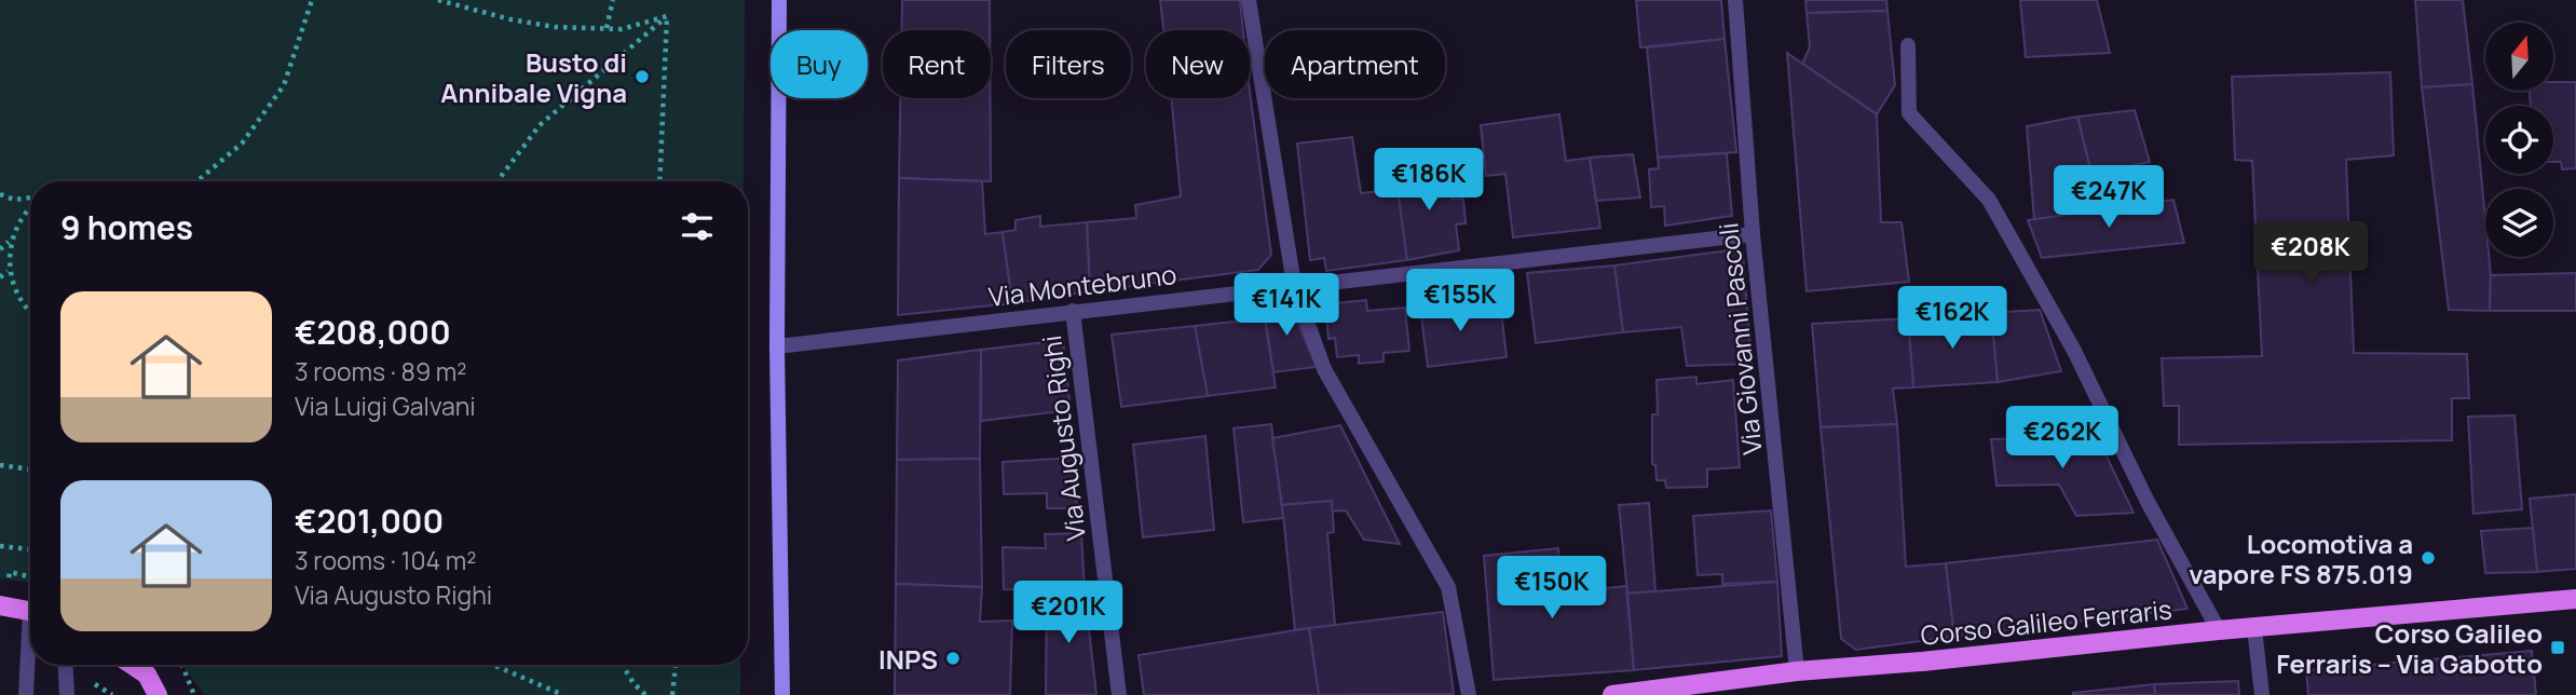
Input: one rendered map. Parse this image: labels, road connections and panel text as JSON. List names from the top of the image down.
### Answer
{
  "streets": {
    "main road": ["Corso Galileo Ferraris"],
    "street": ["Via Montebruno", "Via Giovanni Pascoli", "Via Augusto Righi"]
  },
  "crossings": [
    ["Via Montebruno", "Via Giovanni Pascoli"],
    ["Via Montebruno", "Via Augusto Righi"],
    ["Via Giovanni Pascoli", "Corso Galileo Ferraris"]
  ],
  "places": {
    "other": ["Busto di Annibale Vigna", "Locomotiva a vapore FS 875.019", "INPS"],
    "transit": ["Corso Galileo Ferraris – Via Gabotto"]
  },
  "north": "top",
  "page": {
    "chip": [
      "Buy",
      "Rent",
      "Filters",
      "New",
      "Apartment"
    ],
    "price": [
      "€186K",
      "€247K",
      "€208K",
      "€155K",
      "€141K",
      "€162K",
      "€262K",
      "€150K",
      "€201K"
    ],
    "heading": "9 homes",
    "list": [
      {
        "name": "€208,000",
        "note": "3 rooms · 89 m² · Via Luigi Galvani"
      },
      {
        "name": "€201,000",
        "note": "3 rooms · 104 m² · Via Augusto Righi"
      }
    ]
  }
}
